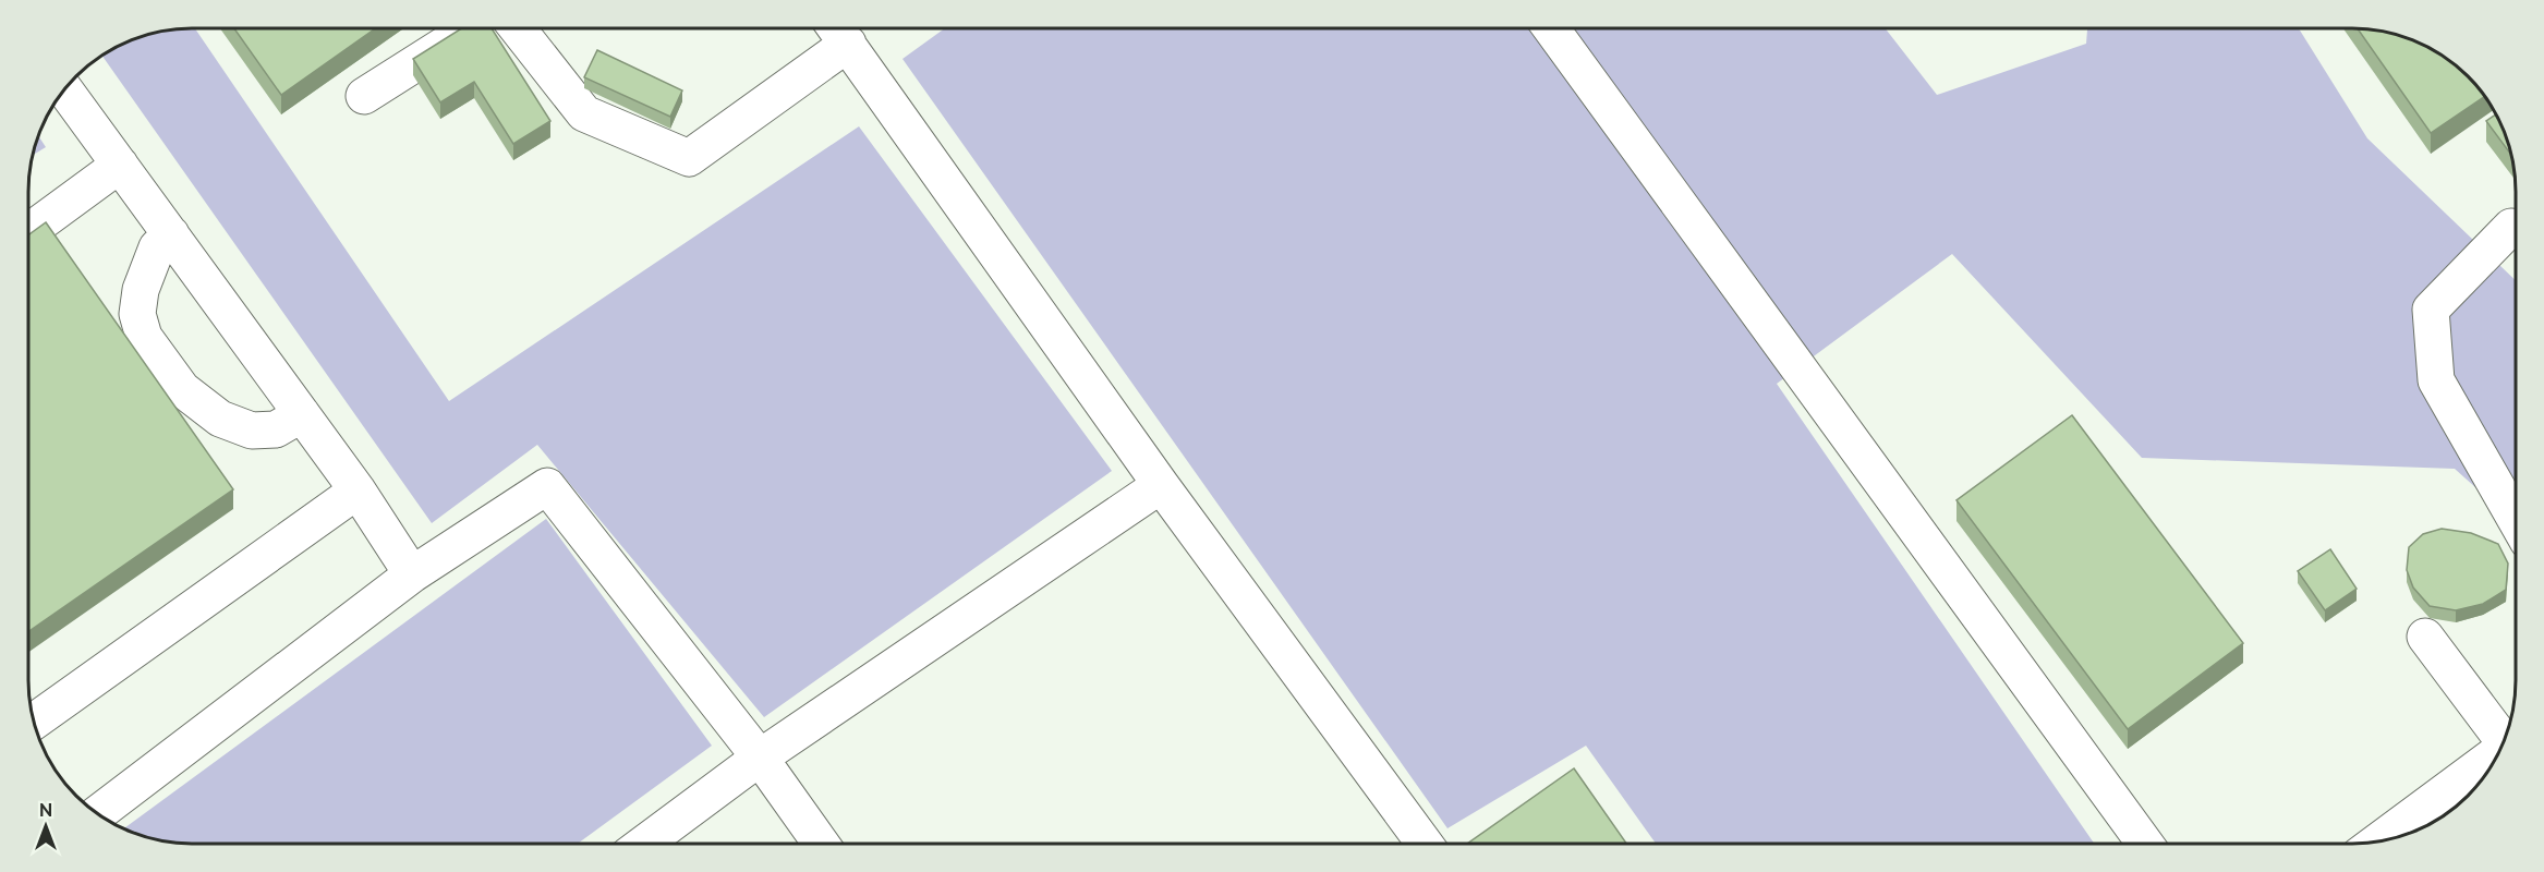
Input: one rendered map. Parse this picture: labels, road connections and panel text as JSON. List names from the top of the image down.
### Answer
{
  "north": "top"
}
